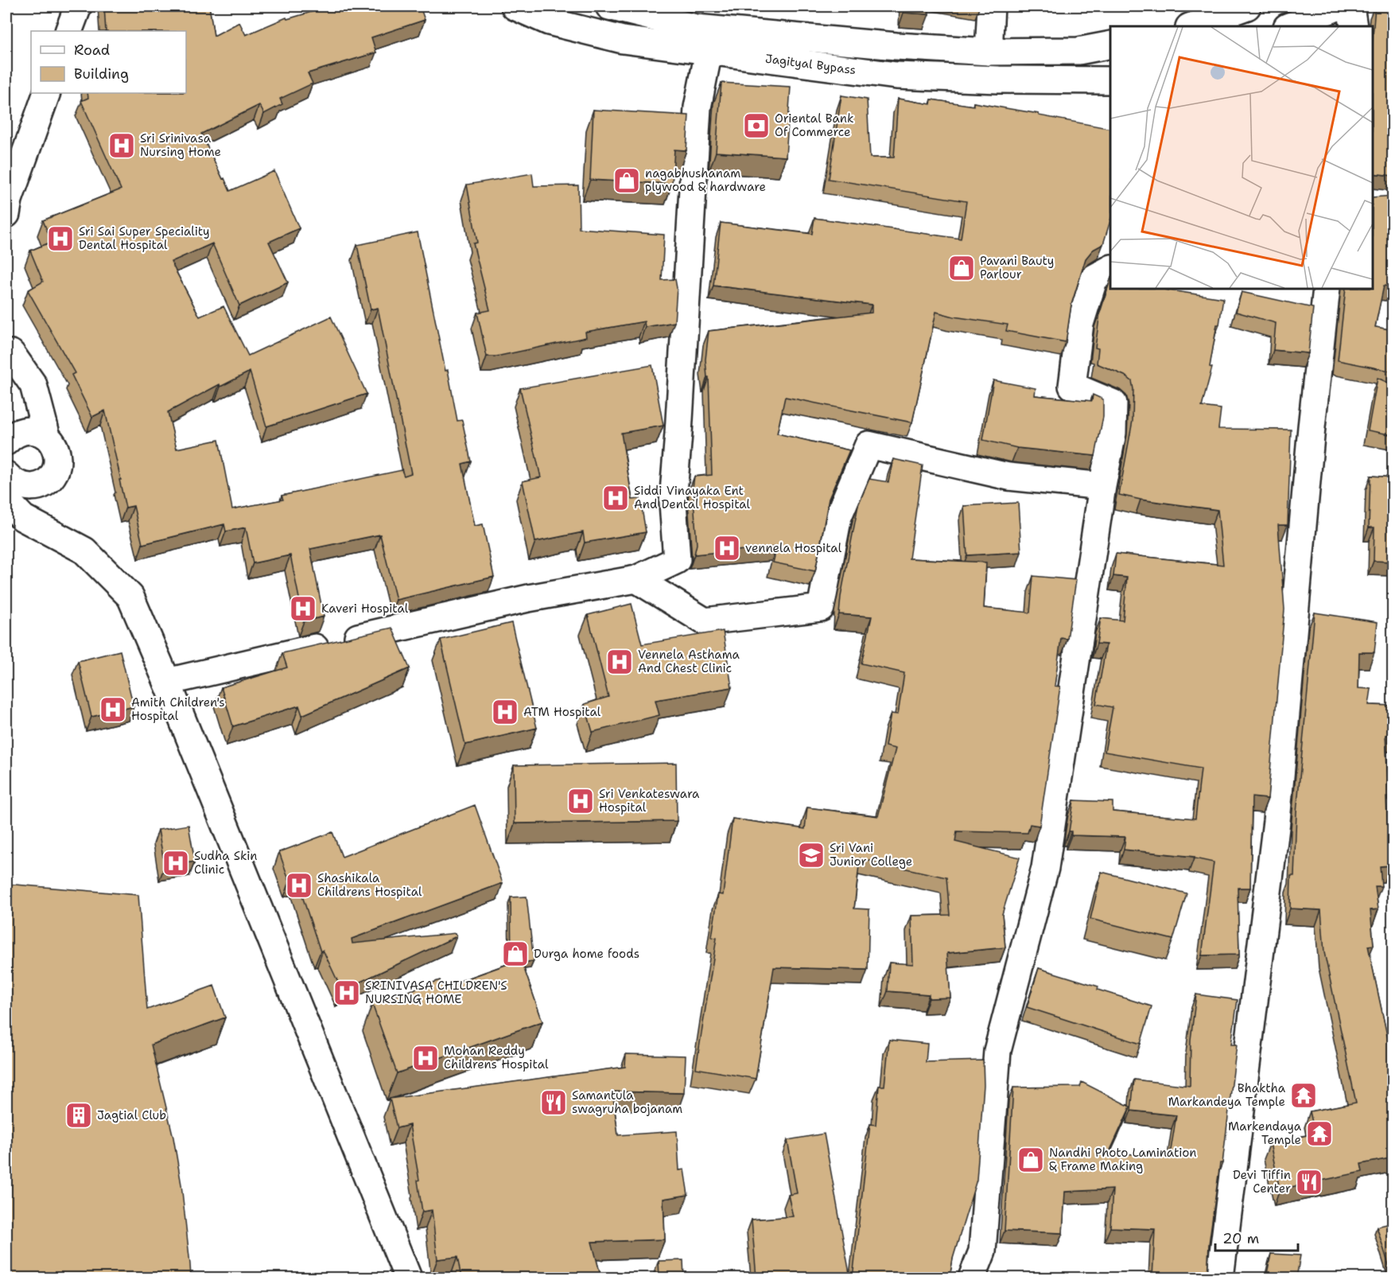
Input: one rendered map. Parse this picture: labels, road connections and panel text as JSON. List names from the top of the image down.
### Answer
{
  "streets": {
    "street": ["Jagityal Bypass"]
  },
  "places": {
    "bank": ["Oriental Bank Of Commerce"],
    "hospital": [
      "Sri Srinivasa Nursing Home",
      "Sri Sai Super Speciality Dental Hospital",
      "Siddi Vinayaka Ent And Dental Hospital",
      "vennela Hospital",
      "Kaveri Hospital",
      "Vennela Asthama And Chest Clinic",
      "Amith Children's Hospital",
      "ATM Hospital",
      "Sri Venkateswara Hospital",
      "Sudha Skin Clinic",
      "Shashikala Childrens Hospital",
      "SRINIVASA CHILDREN'S NURSING HOME",
      "Mohan Reddy Childrens Hospital"
    ],
    "shop": [
      "nagabhushanam plywood & hardware",
      "Pavani Bauty Parlour",
      "Durga home foods",
      "Nandhi Photo Lamination & Frame Making"
    ],
    "school or university": ["Sri Vani Junior College"],
    "temple": ["Bhaktha Markandeya Temple", "Markendaya Temple"],
    "restaurant": ["Samantula swagruha bojanam", "Devi Tiffin Center"],
    "building": ["Jagtial Club"]
  },
  "legend": ["Road", "Building"],
  "scale_bar": "20 m"
}
